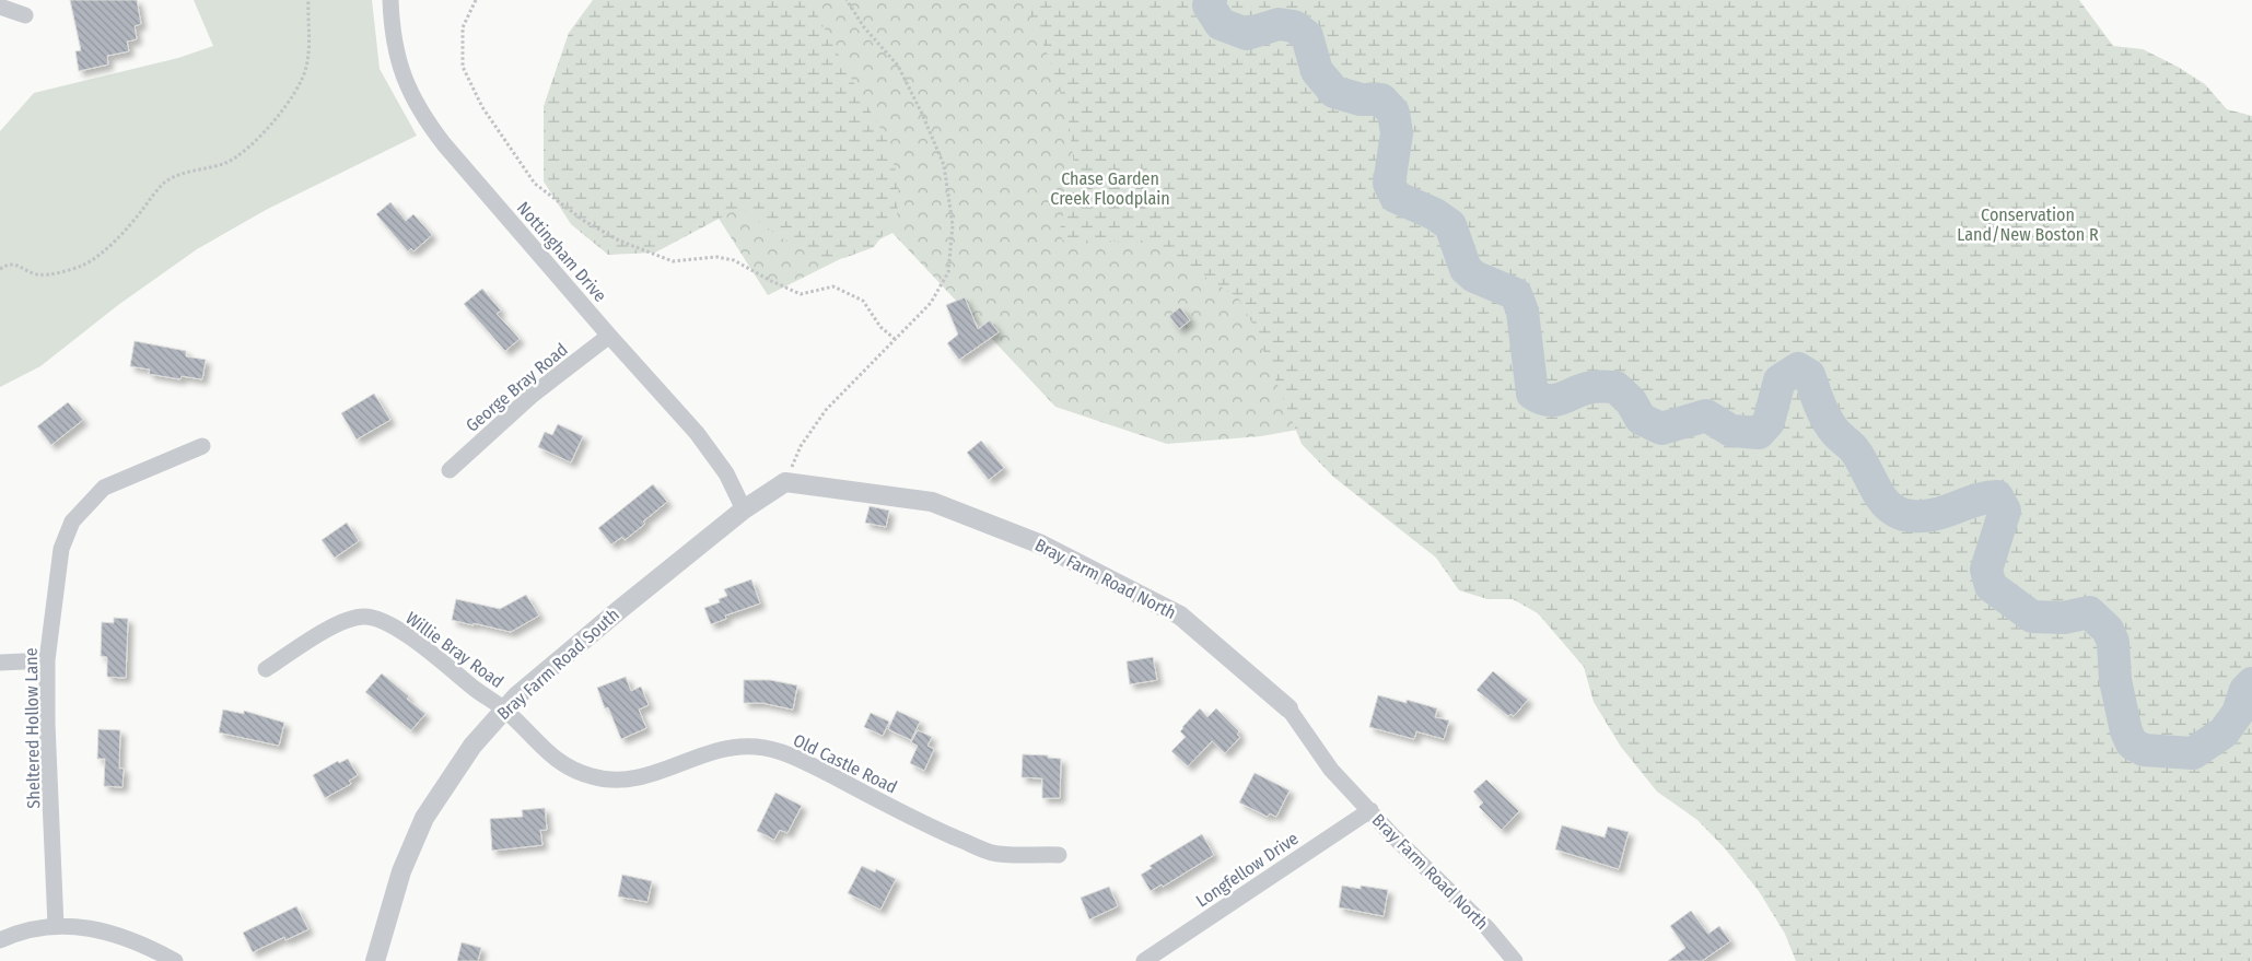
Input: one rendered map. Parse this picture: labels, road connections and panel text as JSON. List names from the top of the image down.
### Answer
{
  "streets": {
    "street": [
      "Nottingham Drive",
      "George Bray Road",
      "Bray Farm Road North",
      "Willie Bray Road",
      "Bray Farm Road South",
      "Sheltered Hollow Lane",
      "Old Castle Road",
      "Longfellow Drive"
    ]
  },
  "crossings": [
    ["Nottingham Drive", "George Bray Road"],
    ["Nottingham Drive", "Bray Farm Road South"],
    ["Bray Farm Road North", "Bray Farm Road South"],
    ["Bray Farm Road North", "Longfellow Drive"],
    ["Willie Bray Road", "Bray Farm Road South"],
    ["Willie Bray Road", "Old Castle Road"],
    ["Bray Farm Road South", "Old Castle Road"]
  ],
  "parks": ["Chase Garden Creek Floodplain", "Conservation Land/New Boston R"]
}
